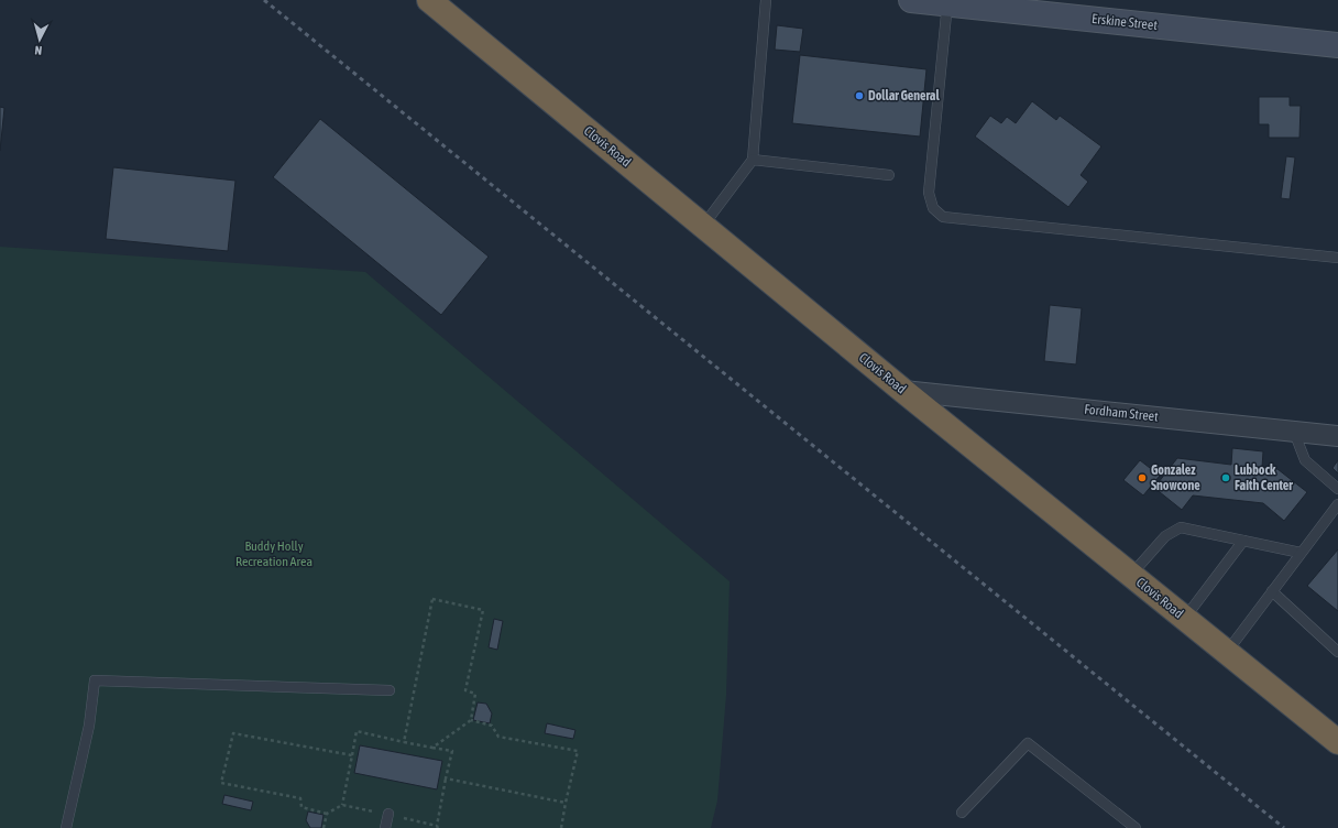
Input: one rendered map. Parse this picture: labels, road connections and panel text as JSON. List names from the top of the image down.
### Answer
{
  "streets": {
    "highway": ["Clovis Road"],
    "street": ["Erskine Street", "Fordham Street"]
  },
  "crossings": [
    ["Clovis Road", "Fordham Street"]
  ],
  "parks": ["Buddy Holly Recreation Area"],
  "places": ["Dollar General", "Gonzalez Snowcone", "Lubbock Faith Center"],
  "north": "bottom"
}
